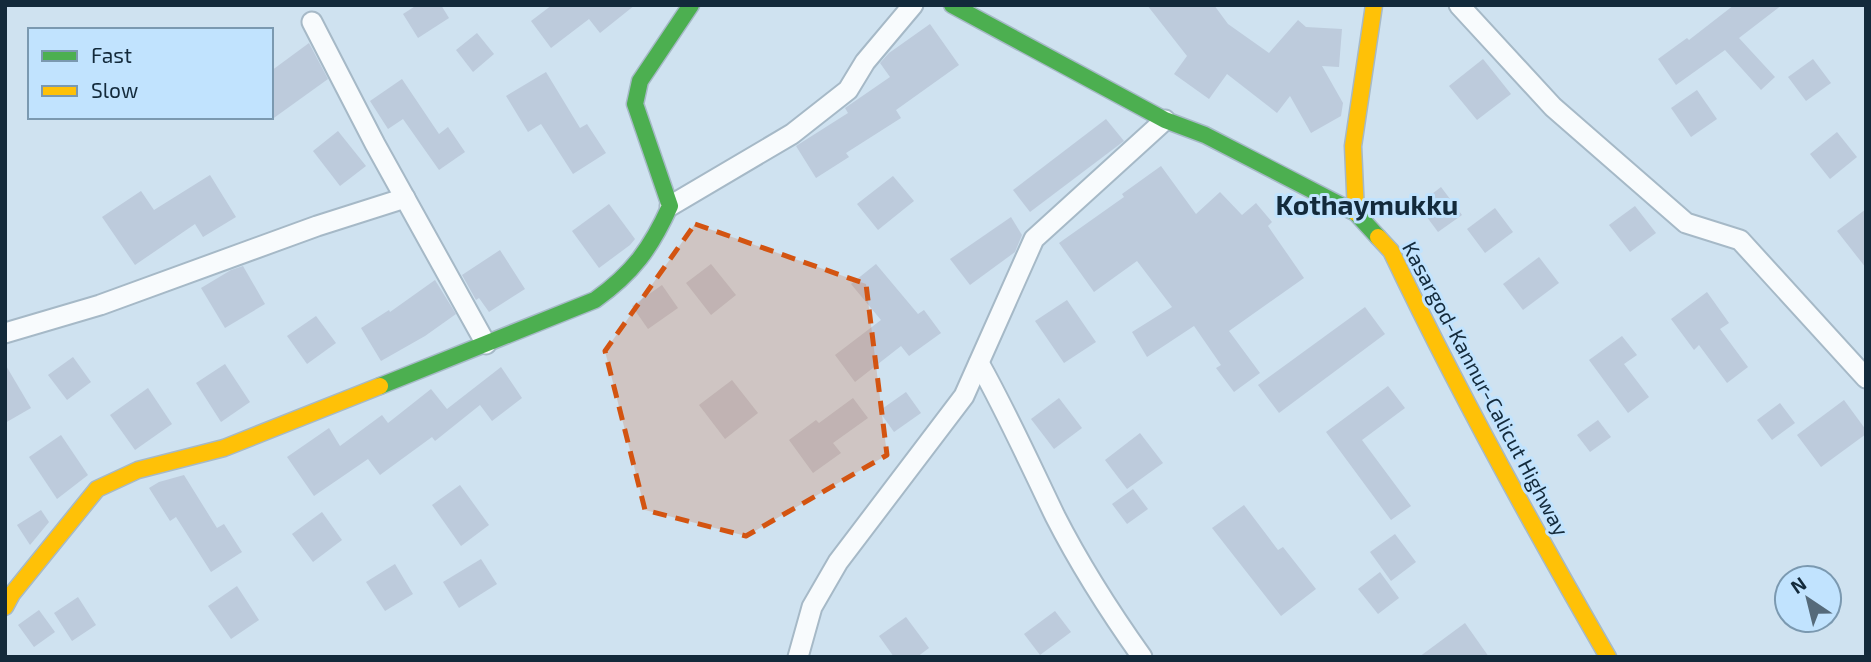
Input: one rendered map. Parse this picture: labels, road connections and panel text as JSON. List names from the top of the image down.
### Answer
{
  "streets": {
    "main road": ["Kasargod-Kannur-Calicut Highway"]
  },
  "districts": ["Kothaymukku"],
  "legend": ["Fast", "Slow"],
  "north": "top left"
}
